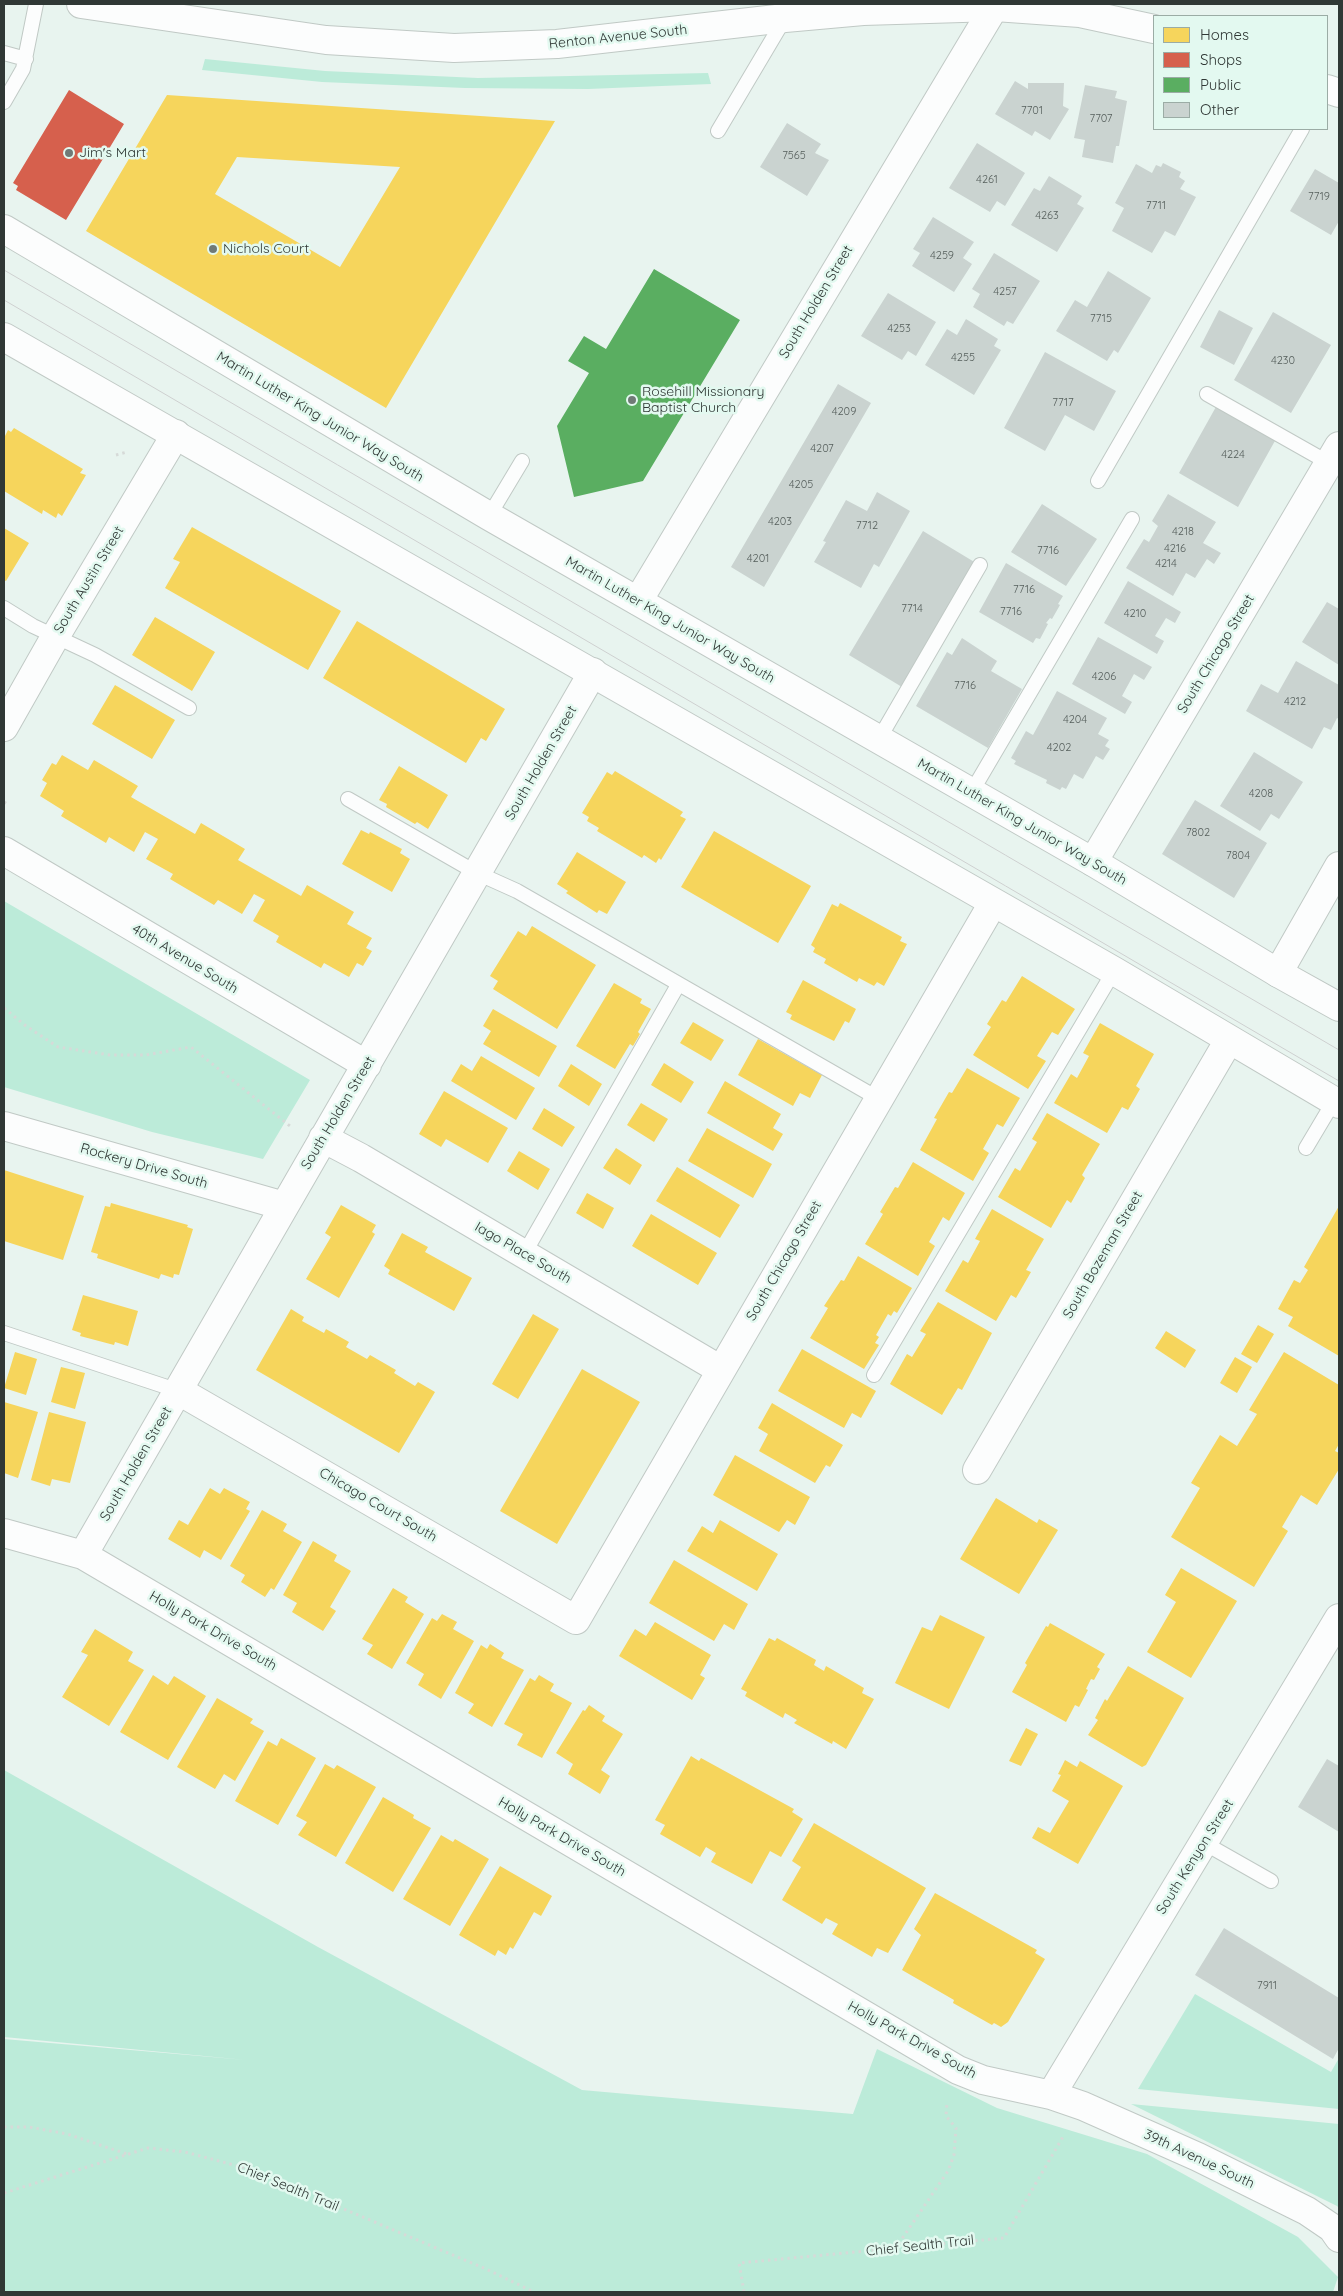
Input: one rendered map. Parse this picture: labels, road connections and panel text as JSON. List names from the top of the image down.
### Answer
{
  "streets": {
    "street": [
      "Renton Avenue South",
      "South Holden Street",
      "Martin Luther King Junior Way South",
      "South Austin Street",
      "South Chicago Street",
      "40th Avenue South",
      "Rockery Drive South",
      "Iago Place South",
      "South Bozeman Street",
      "Chicago Court South",
      "Holly Park Drive South",
      "South Kenyon Street",
      "39th Avenue South"
    ],
    "path": ["Chief Sealth Trail"]
  },
  "crossings": [
    ["Renton Avenue South", "South Holden Street"],
    ["South Holden Street", "Martin Luther King Junior Way South"],
    ["South Holden Street", "40th Avenue South"],
    ["South Holden Street", "Rockery Drive South"],
    ["South Holden Street", "Iago Place South"],
    ["South Holden Street", "Chicago Court South"],
    ["South Holden Street", "Holly Park Drive South"],
    ["Martin Luther King Junior Way South", "South Chicago Street"],
    ["South Chicago Street", "Iago Place South"],
    ["South Chicago Street", "Chicago Court South"],
    ["Holly Park Drive South", "South Kenyon Street"],
    ["Holly Park Drive South", "39th Avenue South"],
    ["South Kenyon Street", "39th Avenue South"]
  ],
  "places": ["Jim's Mart", "Nichols Court", "Rosehill Missionary Baptist Church"],
  "house_numbers": [
    "7701",
    "7707",
    "7565",
    "4261",
    "7719",
    "7711",
    "4263",
    "4259",
    "4257",
    "7715",
    "4253",
    "4255",
    "4230",
    "7717",
    "4209",
    "4207",
    "4224",
    "4205",
    "4203",
    "7712",
    "4218",
    "4216",
    "7716",
    "4201",
    "4214",
    "7716",
    "7714",
    "7716",
    "4210",
    "4206",
    "7716",
    "4212",
    "4204",
    "4202",
    "4208",
    "7802",
    "7804",
    "7911"
  ],
  "legend": [
    "Homes",
    "Shops",
    "Public",
    "Other"
  ]
}
